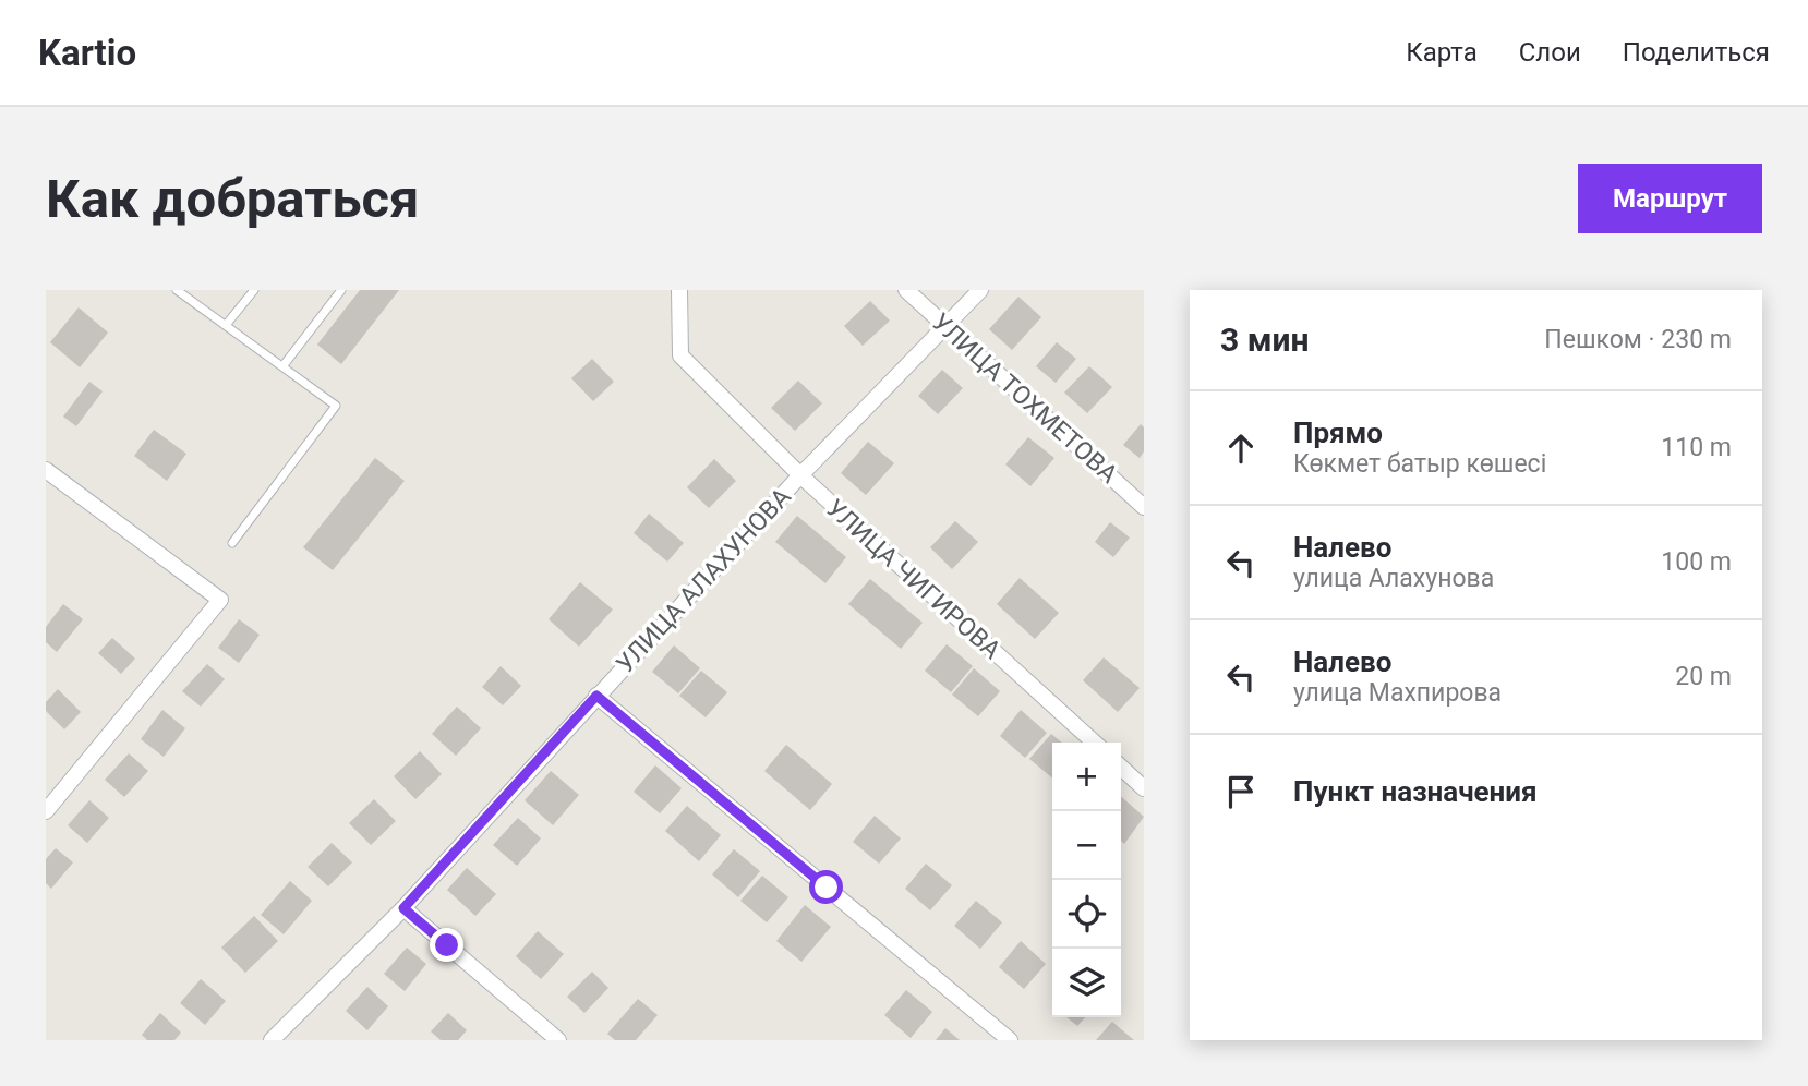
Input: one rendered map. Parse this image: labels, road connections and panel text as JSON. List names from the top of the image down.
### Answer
{
  "streets": {
    "street": ["УЛИЦА ТОХМЕТОВА", "УЛИЦА ЧИГИРОВА", "УЛИЦА АЛАХУНОВА"]
  },
  "crossings": [
    ["УЛИЦА ТОХМЕТОВА", "УЛИЦА АЛАХУНОВА"],
    ["УЛИЦА ЧИГИРОВА", "УЛИЦА АЛАХУНОВА"]
  ],
  "page": {
    "header": "Kartio",
    "nav": ["Карта", "Слои", "Поделиться"],
    "buttons": "Маршрут",
    "title": "Как добраться",
    "heading": ["3 мин", "Пешком · 230 m"],
    "list": [
      ["Прямо", "Көкмет батыр көшесі", "110 m"],
      ["Налево", "улица Алахунова", "100 m"],
      ["Налево", "улица Махпирова", "20 m"],
      "Пункт назначения"
    ],
    "map_buttons": ["+", "−"]
  }
}
